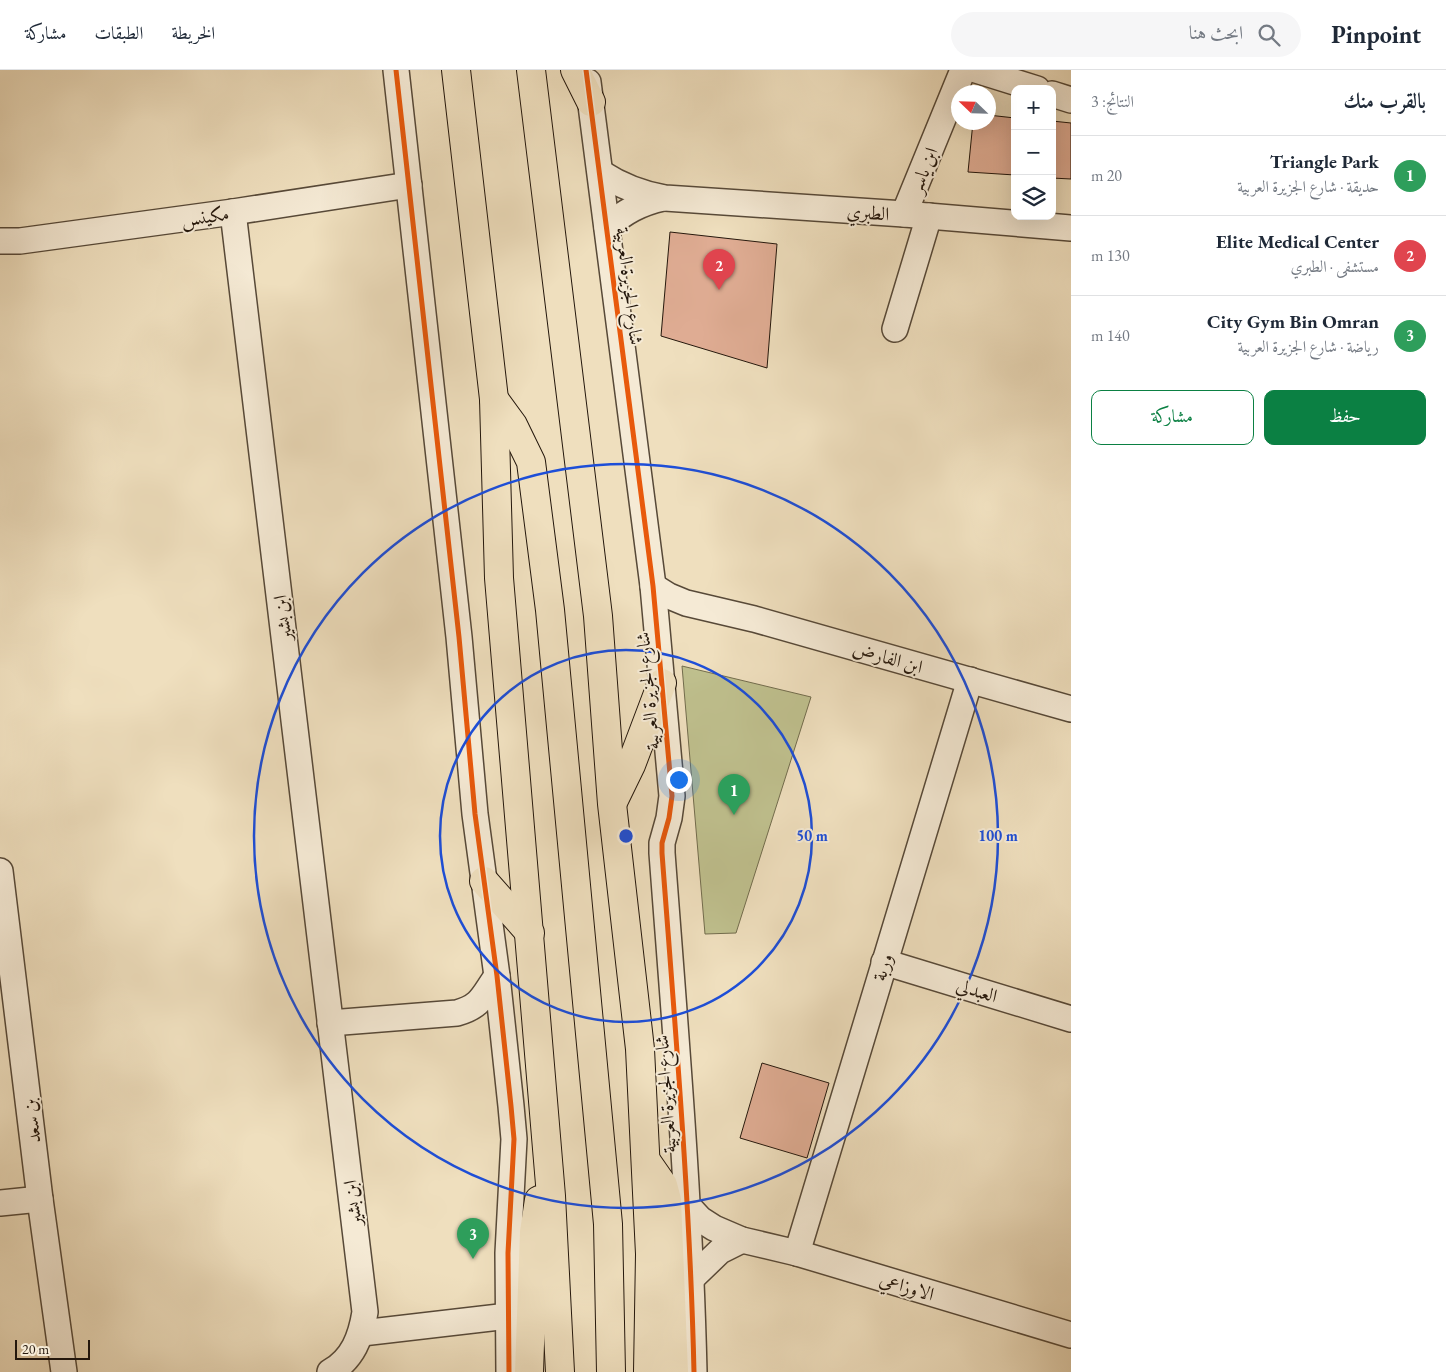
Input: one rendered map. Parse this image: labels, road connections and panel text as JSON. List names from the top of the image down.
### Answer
{
  "streets": {
    "main road": ["شارع الجزيرة العربية"],
    "street": [
      "ابن ياسر",
      "الطبري",
      "مكينس",
      "ابن بشير",
      "ابن الفارض",
      "وربة",
      "العبدلي",
      "بن سعد",
      "الاوزاعي"
    ]
  },
  "crossings": [
    ["ابن ياسر", "الطبري"],
    ["الطبري", "شارع الجزيرة العربية"],
    ["مكينس", "ابن بشير"],
    ["شارع الجزيرة العربية", "ابن الفارض"],
    ["شارع الجزيرة العربية", "الاوزاعي"],
    ["ابن الفارض", "وربة"],
    ["وربة", "العبدلي"],
    ["وربة", "الاوزاعي"]
  ],
  "scale_bar": "20 m",
  "north": "top left",
  "page": {
    "header": "Pinpoint",
    "search": "ابحث هنا",
    "nav": ["الخريطة", "الطبقات", "مشاركة"],
    "heading": ["بالقرب منك", "النتائج: 3"],
    "map_buttons": ["+", "−"],
    "list": [
      {
        "mark": "1",
        "name": "Triangle Park",
        "note": "حديقة · شارع الجزيرة العربية",
        "value": "20 m"
      },
      {
        "mark": "2",
        "name": "Elite Medical Center",
        "note": "مستشفى · الطبري",
        "value": "130 m"
      },
      {
        "mark": "3",
        "name": "City Gym Bin Omran",
        "note": "رياضة · شارع الجزيرة العربية",
        "value": "140 m"
      }
    ],
    "pins": ["2", "1", "3"],
    "buttons": ["حفظ", "مشاركة"],
    "scale": "20 m"
  },
  "rings": ["50 m", "100 m"]
}
